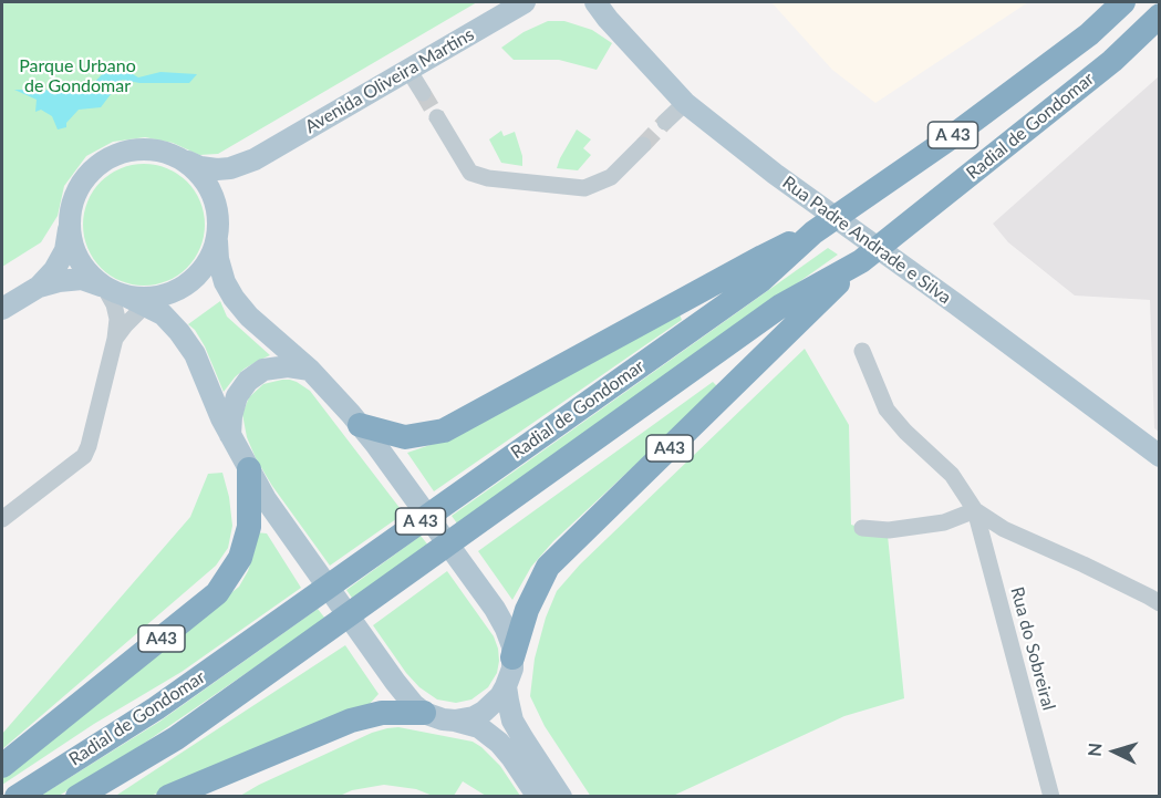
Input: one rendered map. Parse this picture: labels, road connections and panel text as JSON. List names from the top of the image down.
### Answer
{
  "streets": {
    "highway": ["Radial de Gondomar", "A 43", "A43"],
    "main road": ["Avenida Oliveira Martins", "Rua Padre Andrade e Silva"],
    "street": ["Rua do Sobreiral"]
  },
  "crossings": [
    ["Radial de Gondomar", "A43"]
  ],
  "parks": ["Parque Urbano de Gondomar"],
  "north": "left"
}
